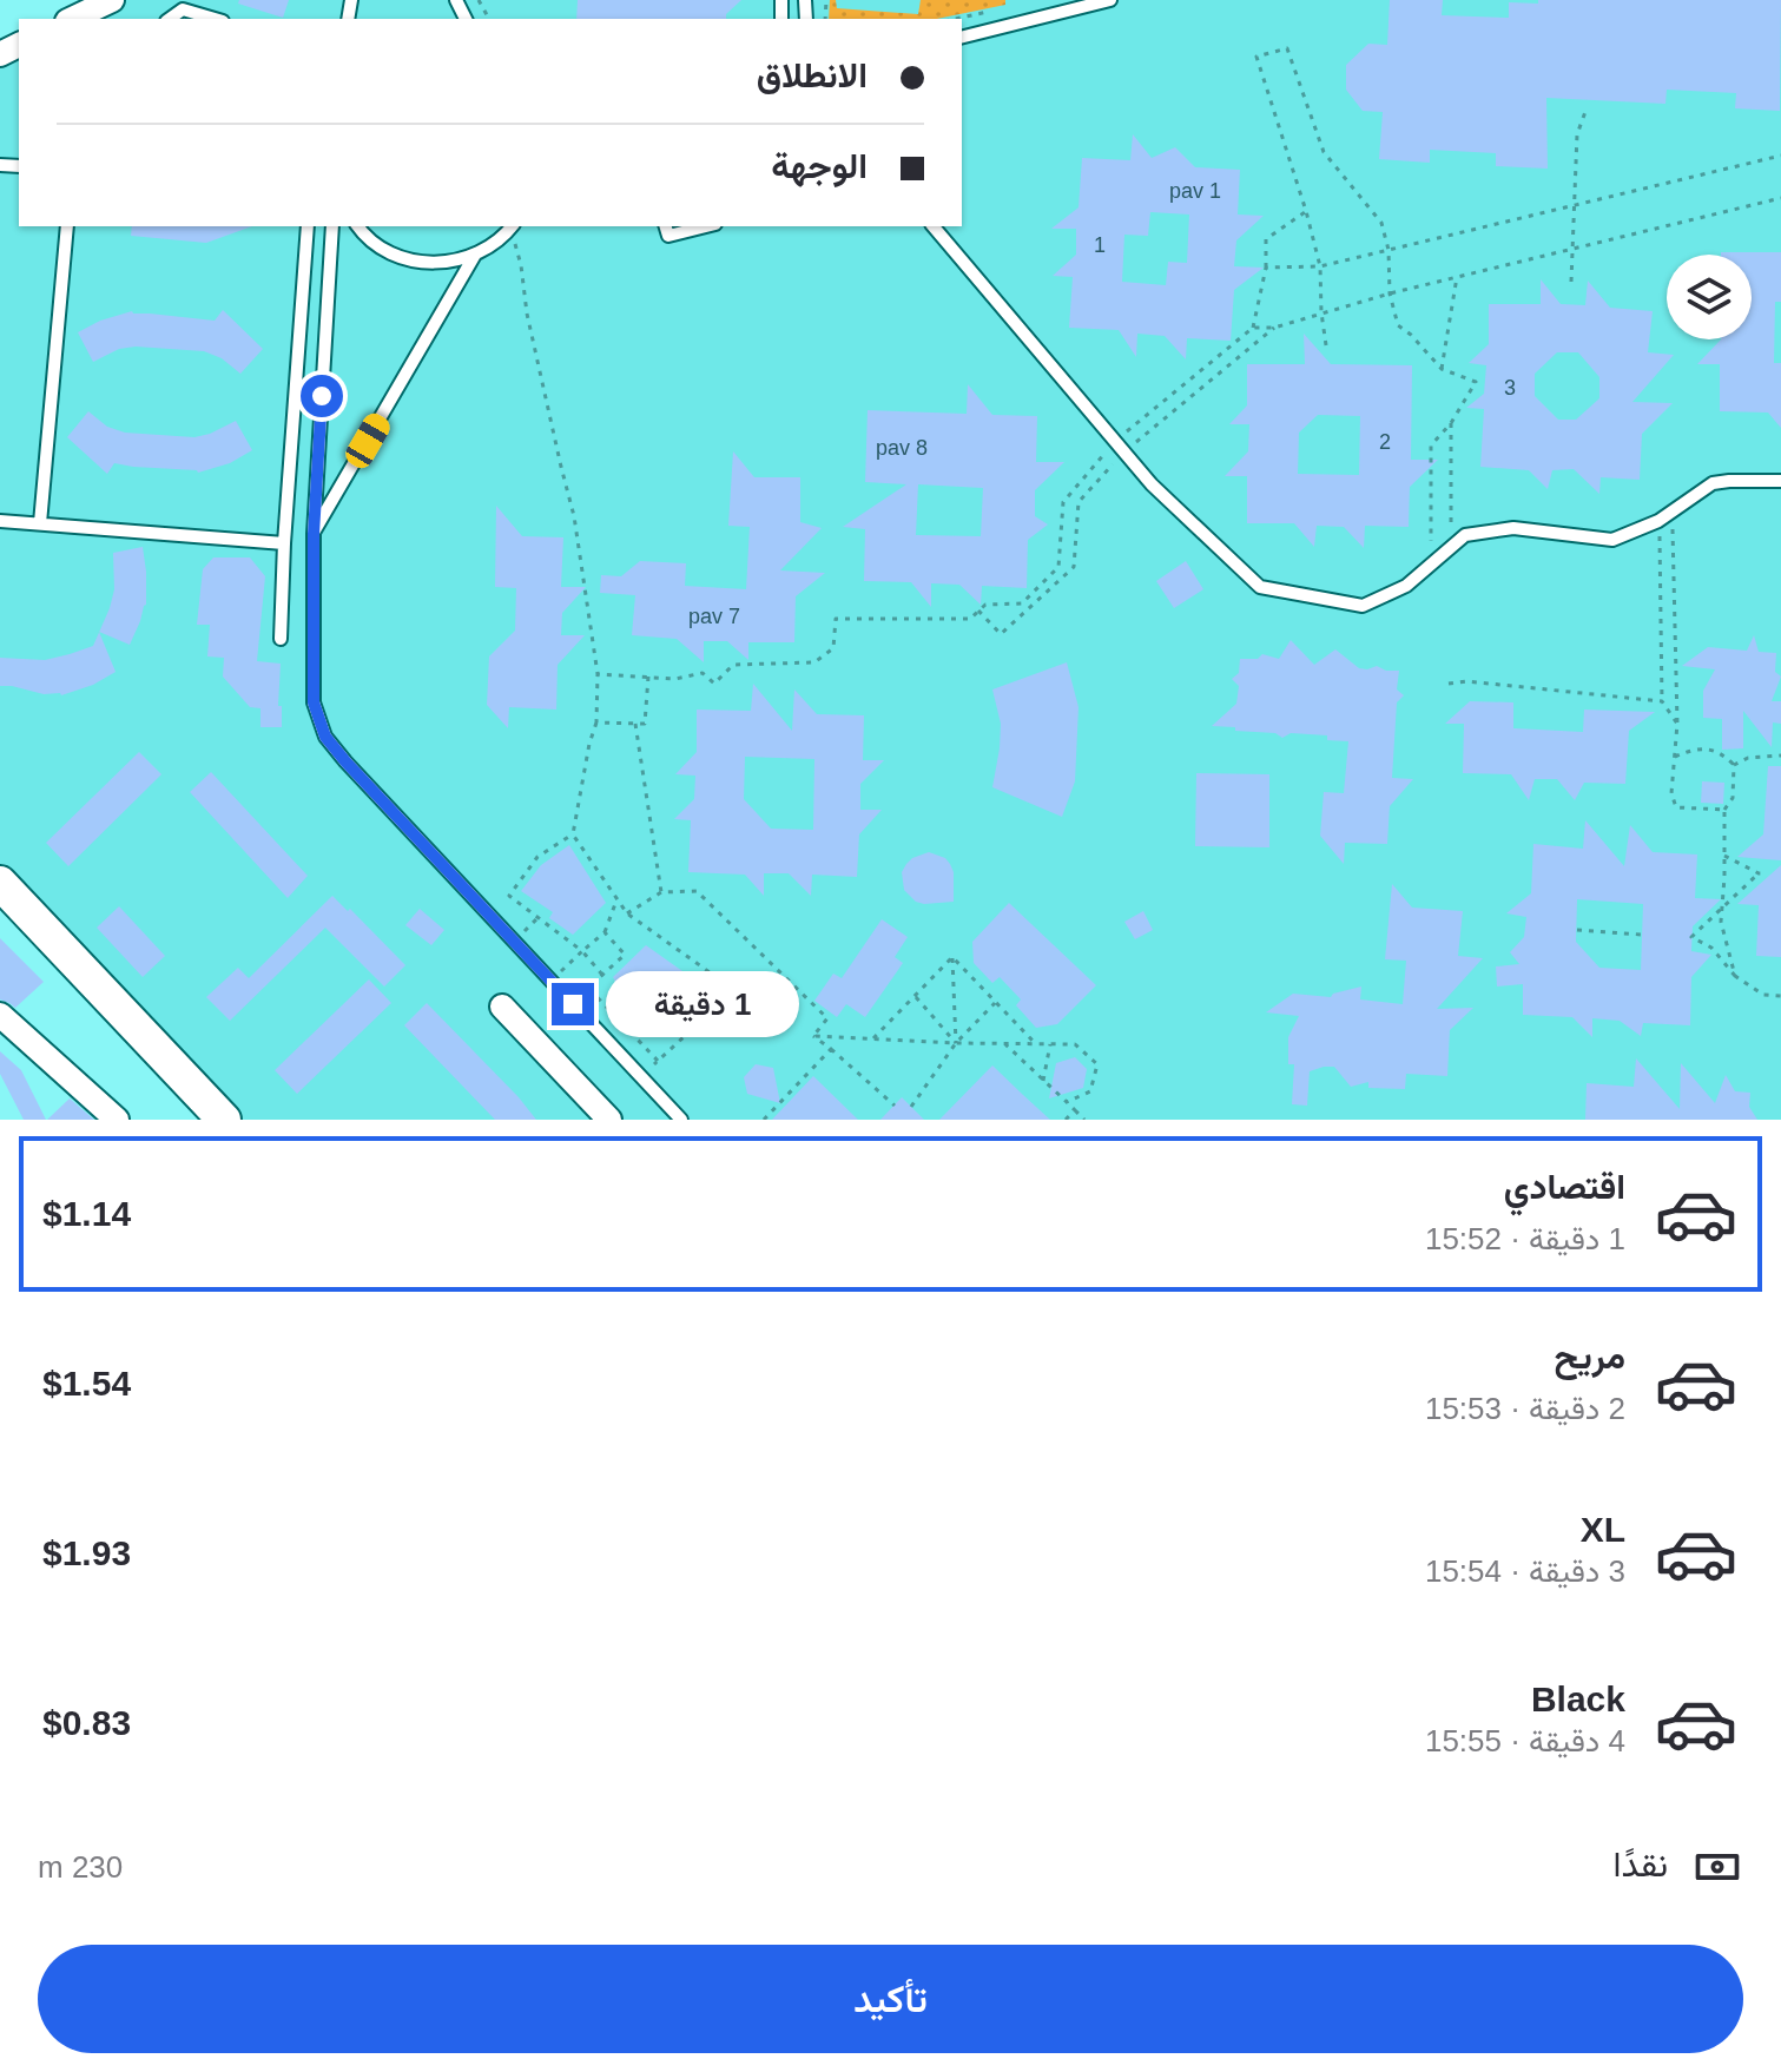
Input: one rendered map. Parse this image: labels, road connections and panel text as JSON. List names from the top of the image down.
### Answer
{
  "house_numbers": [
    "pav 1",
    "1",
    "3",
    "2",
    "pav 8",
    "pav 7"
  ],
  "page": {
    "banner": ["الانطلاق", "الوجهة"],
    "bubble": "1 دقيقة",
    "list": [
      {
        "name": "اقتصادي",
        "note": "1 دقيقة · 15:52",
        "value": "$1.14"
      },
      {
        "name": "مريح",
        "note": "2 دقيقة · 15:53",
        "value": "$1.54"
      },
      {
        "name": "XL",
        "note": "3 دقيقة · 15:54",
        "value": "$1.93"
      },
      {
        "name": "Black",
        "note": "4 دقيقة · 15:55",
        "value": "$0.83"
      }
    ],
    "pay": ["نقدًا", "230 m"],
    "buttons": "تأكيد"
  }
}
